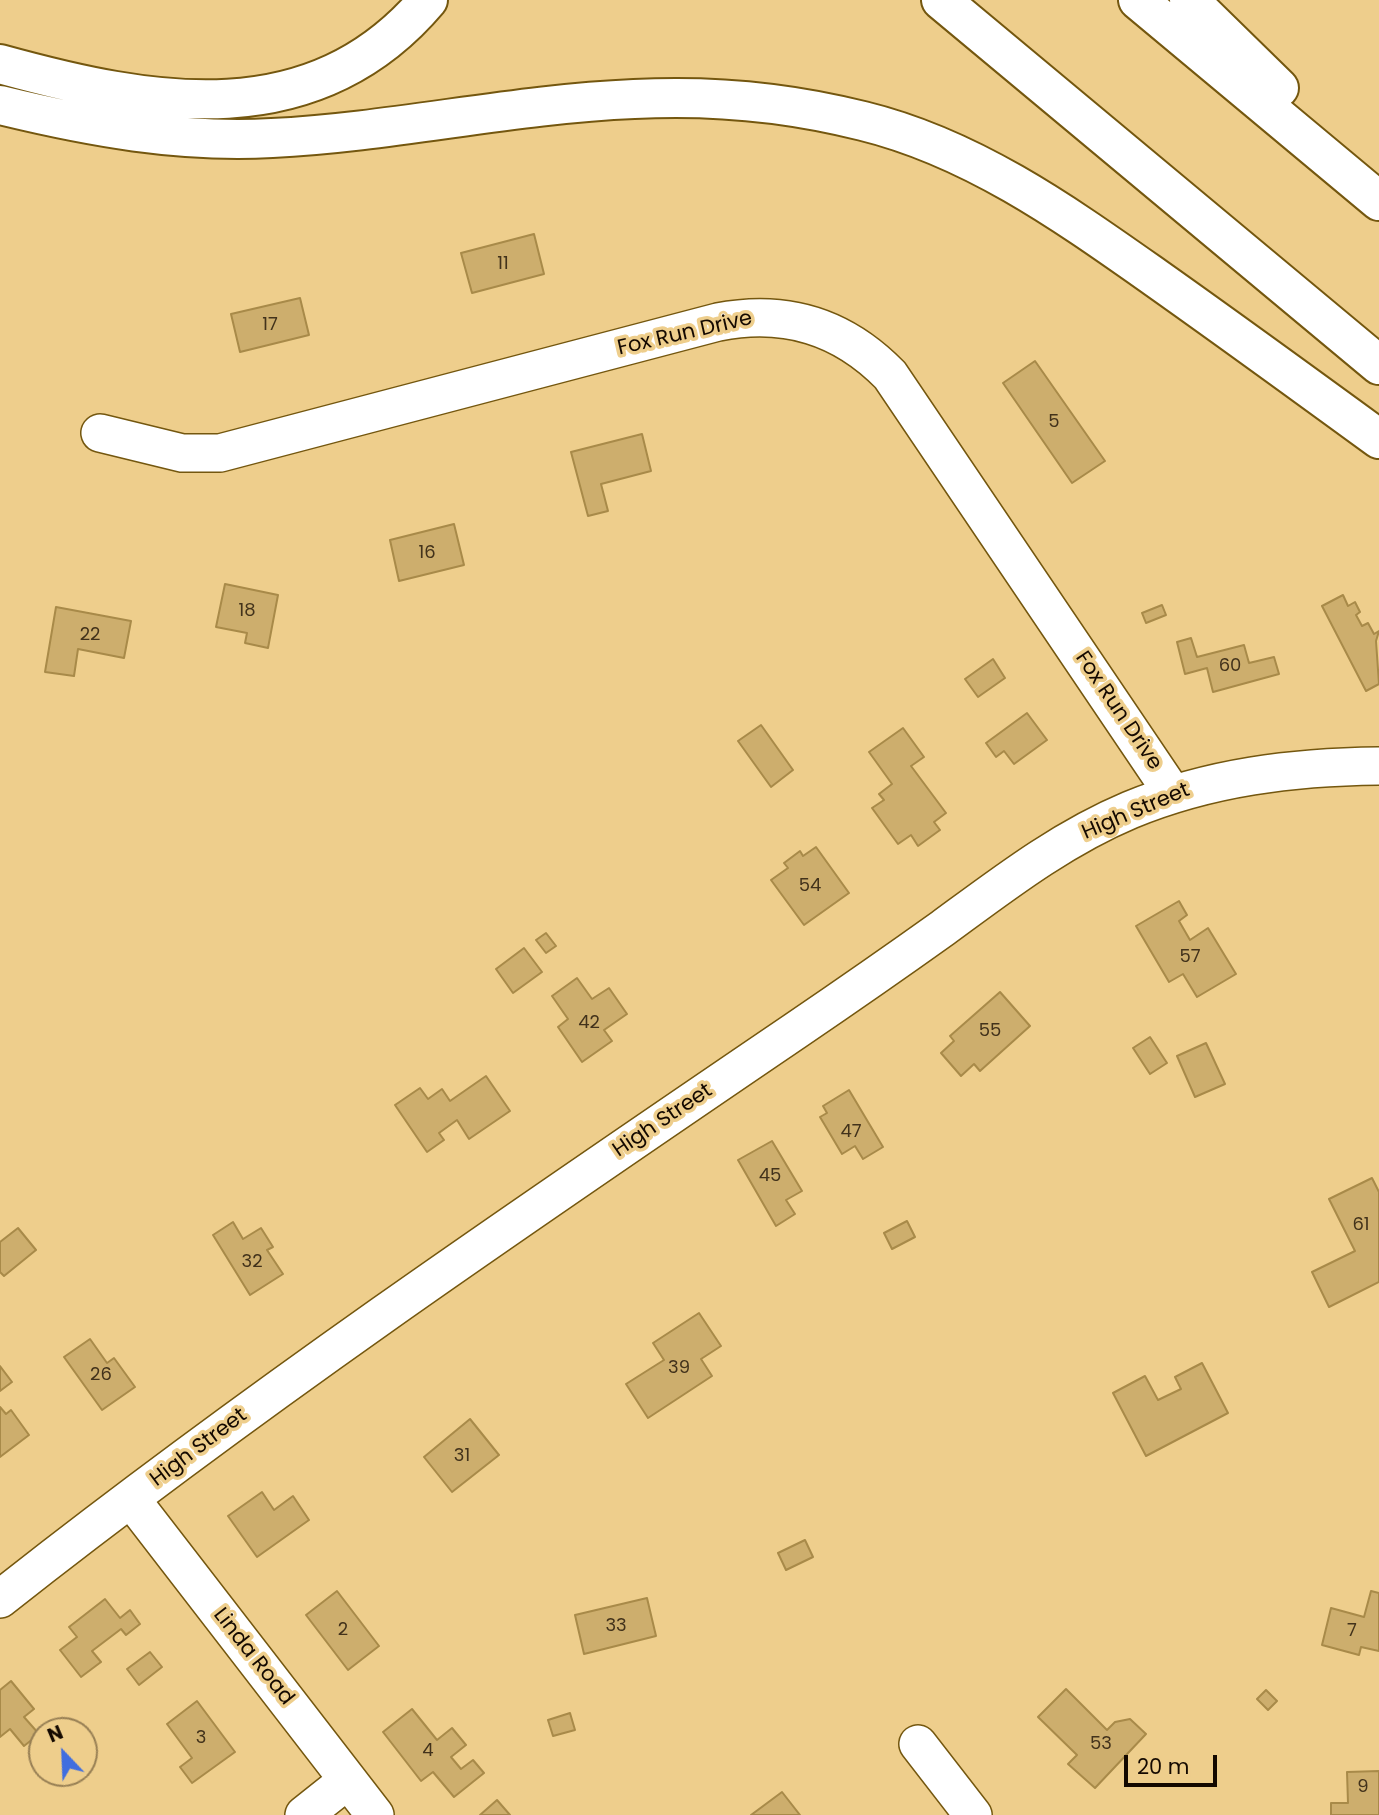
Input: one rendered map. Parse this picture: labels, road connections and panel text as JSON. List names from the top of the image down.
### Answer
{
  "streets": {
    "street": ["Fox Run Drive", "High Street", "Linda Road"]
  },
  "crossings": [
    ["Fox Run Drive", "High Street"],
    ["High Street", "Linda Road"]
  ],
  "house_numbers": [
    "11",
    "17",
    "5",
    "16",
    "18",
    "22",
    "60",
    "54",
    "57",
    "42",
    "55",
    "47",
    "45",
    "61",
    "32",
    "39",
    "26",
    "31",
    "33",
    "2",
    "7",
    "3",
    "53",
    "4",
    "9"
  ],
  "scale_bar": "20 m",
  "north": "top left"
}
